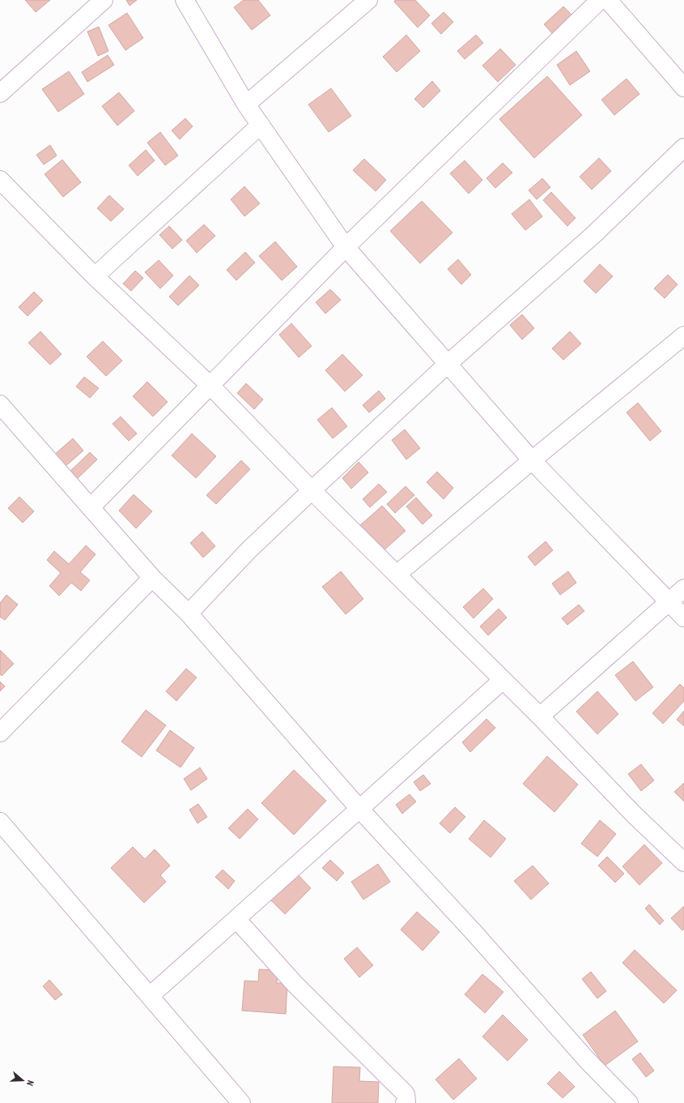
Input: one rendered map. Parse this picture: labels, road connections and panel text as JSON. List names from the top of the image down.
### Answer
{
  "north": "right"
}
